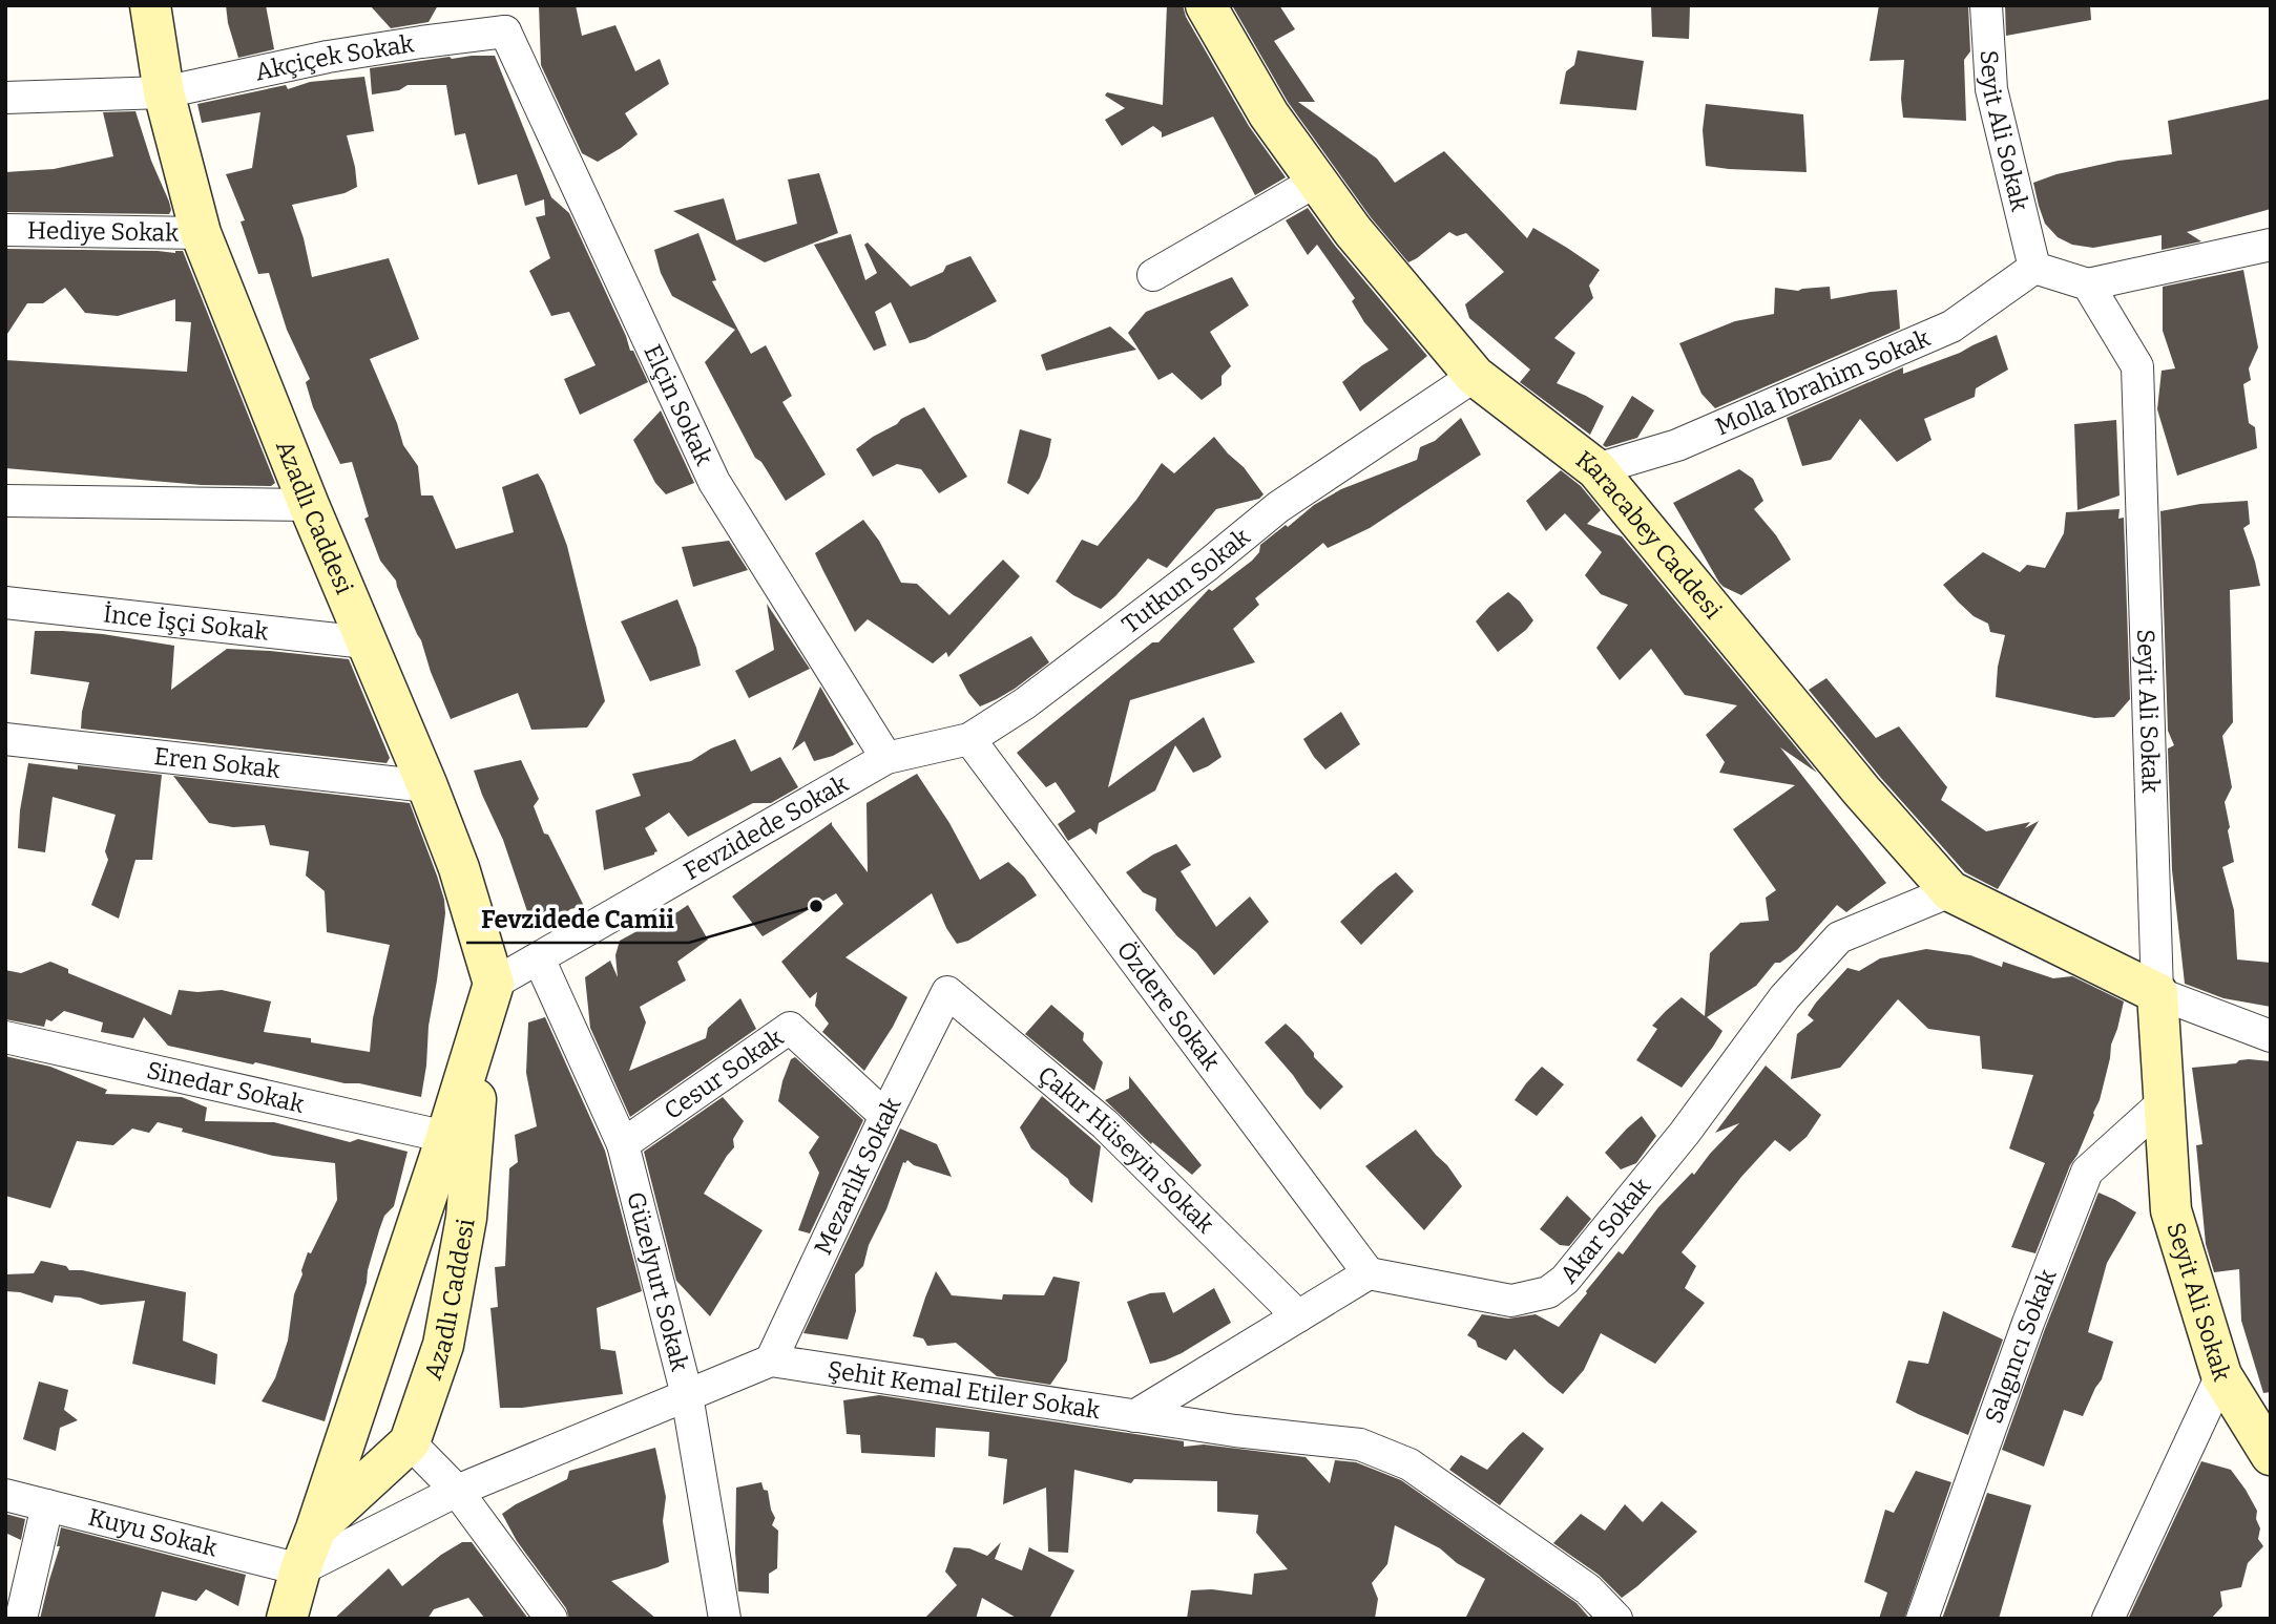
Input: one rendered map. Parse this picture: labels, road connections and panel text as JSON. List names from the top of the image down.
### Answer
{
  "streets": {
    "street": [
      "Akçiçek Sokak",
      "Seyit Ali Sokak",
      "Hediye Sokak",
      "Molla İbrahim Sokak",
      "Elçin Sokak",
      "Azadlı Caddesi",
      "Karacabey Caddesi",
      "Tutkun Sokak",
      "İnce İşçi Sokak",
      "Eren Sokak",
      "Fevzidede Sokak",
      "Özdere Sokak",
      "Cesur Sokak",
      "Sinedar Sokak",
      "Çakır Hüseyin Sokak",
      "Mezarlık Sokak",
      "Akar Sokak",
      "Güzelyurt Sokak",
      "Salgıncı Sokak",
      "Şehit Kemal Etiler Sokak",
      "Kuyu Sokak"
    ]
  },
  "crossings": [
    ["Akçiçek Sokak", "Elçin Sokak"],
    ["Akçiçek Sokak", "Azadlı Caddesi"],
    ["Seyit Ali Sokak", "Molla İbrahim Sokak"],
    ["Seyit Ali Sokak", "Karacabey Caddesi"],
    ["Seyit Ali Sokak", "Salgıncı Sokak"],
    ["Hediye Sokak", "Azadlı Caddesi"],
    ["Molla İbrahim Sokak", "Karacabey Caddesi"],
    ["Elçin Sokak", "Tutkun Sokak"],
    ["Elçin Sokak", "Fevzidede Sokak"],
    ["Azadlı Caddesi", "İnce İşçi Sokak"],
    ["Azadlı Caddesi", "Eren Sokak"],
    ["Azadlı Caddesi", "Fevzidede Sokak"],
    ["Azadlı Caddesi", "Sinedar Sokak"],
    ["Azadlı Caddesi", "Kuyu Sokak"],
    ["Karacabey Caddesi", "Tutkun Sokak"],
    ["Karacabey Caddesi", "Akar Sokak"],
    ["Tutkun Sokak", "Fevzidede Sokak"],
    ["Tutkun Sokak", "Özdere Sokak"],
    ["Fevzidede Sokak", "Güzelyurt Sokak"],
    ["Özdere Sokak", "Akar Sokak"],
    ["Cesur Sokak", "Mezarlık Sokak"],
    ["Cesur Sokak", "Güzelyurt Sokak"],
    ["Çakır Hüseyin Sokak", "Mezarlık Sokak"],
    ["Mezarlık Sokak", "Şehit Kemal Etiler Sokak"]
  ],
  "places": ["Fevzidede Camii"]
}
